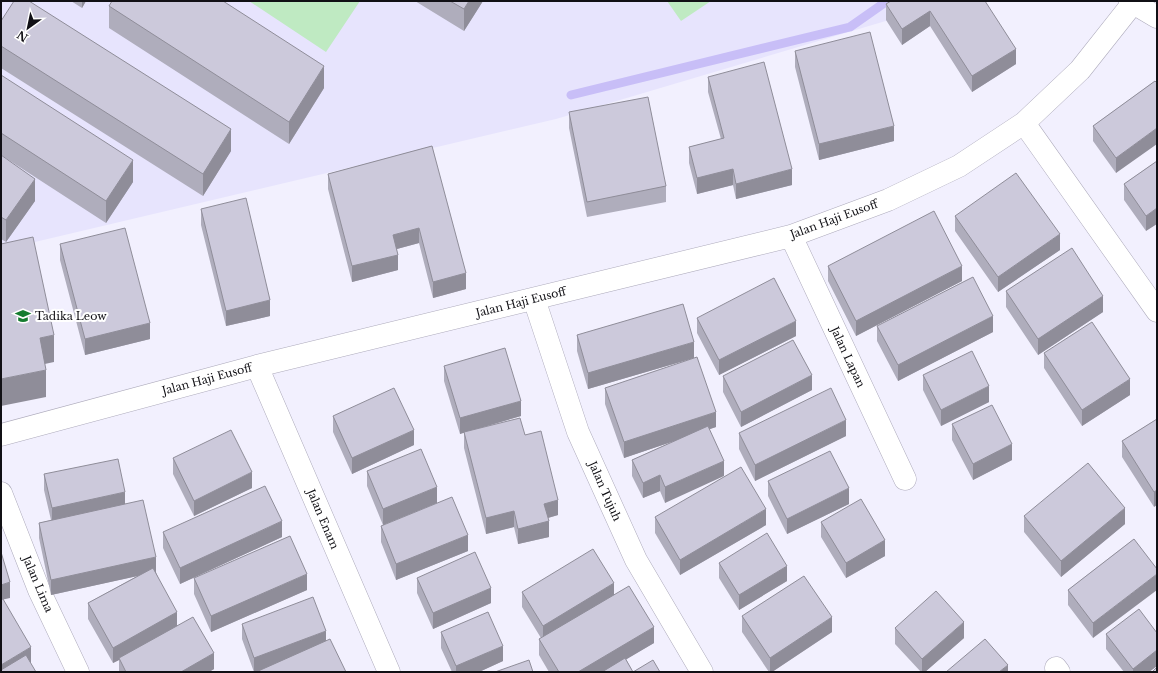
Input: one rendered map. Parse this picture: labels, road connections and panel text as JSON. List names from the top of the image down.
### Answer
{
  "streets": {
    "street": [
      "Jalan Haji Eusoff",
      "Jalan Lapan",
      "Jalan Tujuh",
      "Jalan Enam",
      "Jalan Lima"
    ]
  },
  "crossings": [
    ["Jalan Haji Eusoff", "Jalan Lapan"],
    ["Jalan Haji Eusoff", "Jalan Tujuh"],
    ["Jalan Haji Eusoff", "Jalan Enam"]
  ],
  "places": {
    "school or university": ["Tadika Leow"]
  },
  "north": "bottom left"
}
